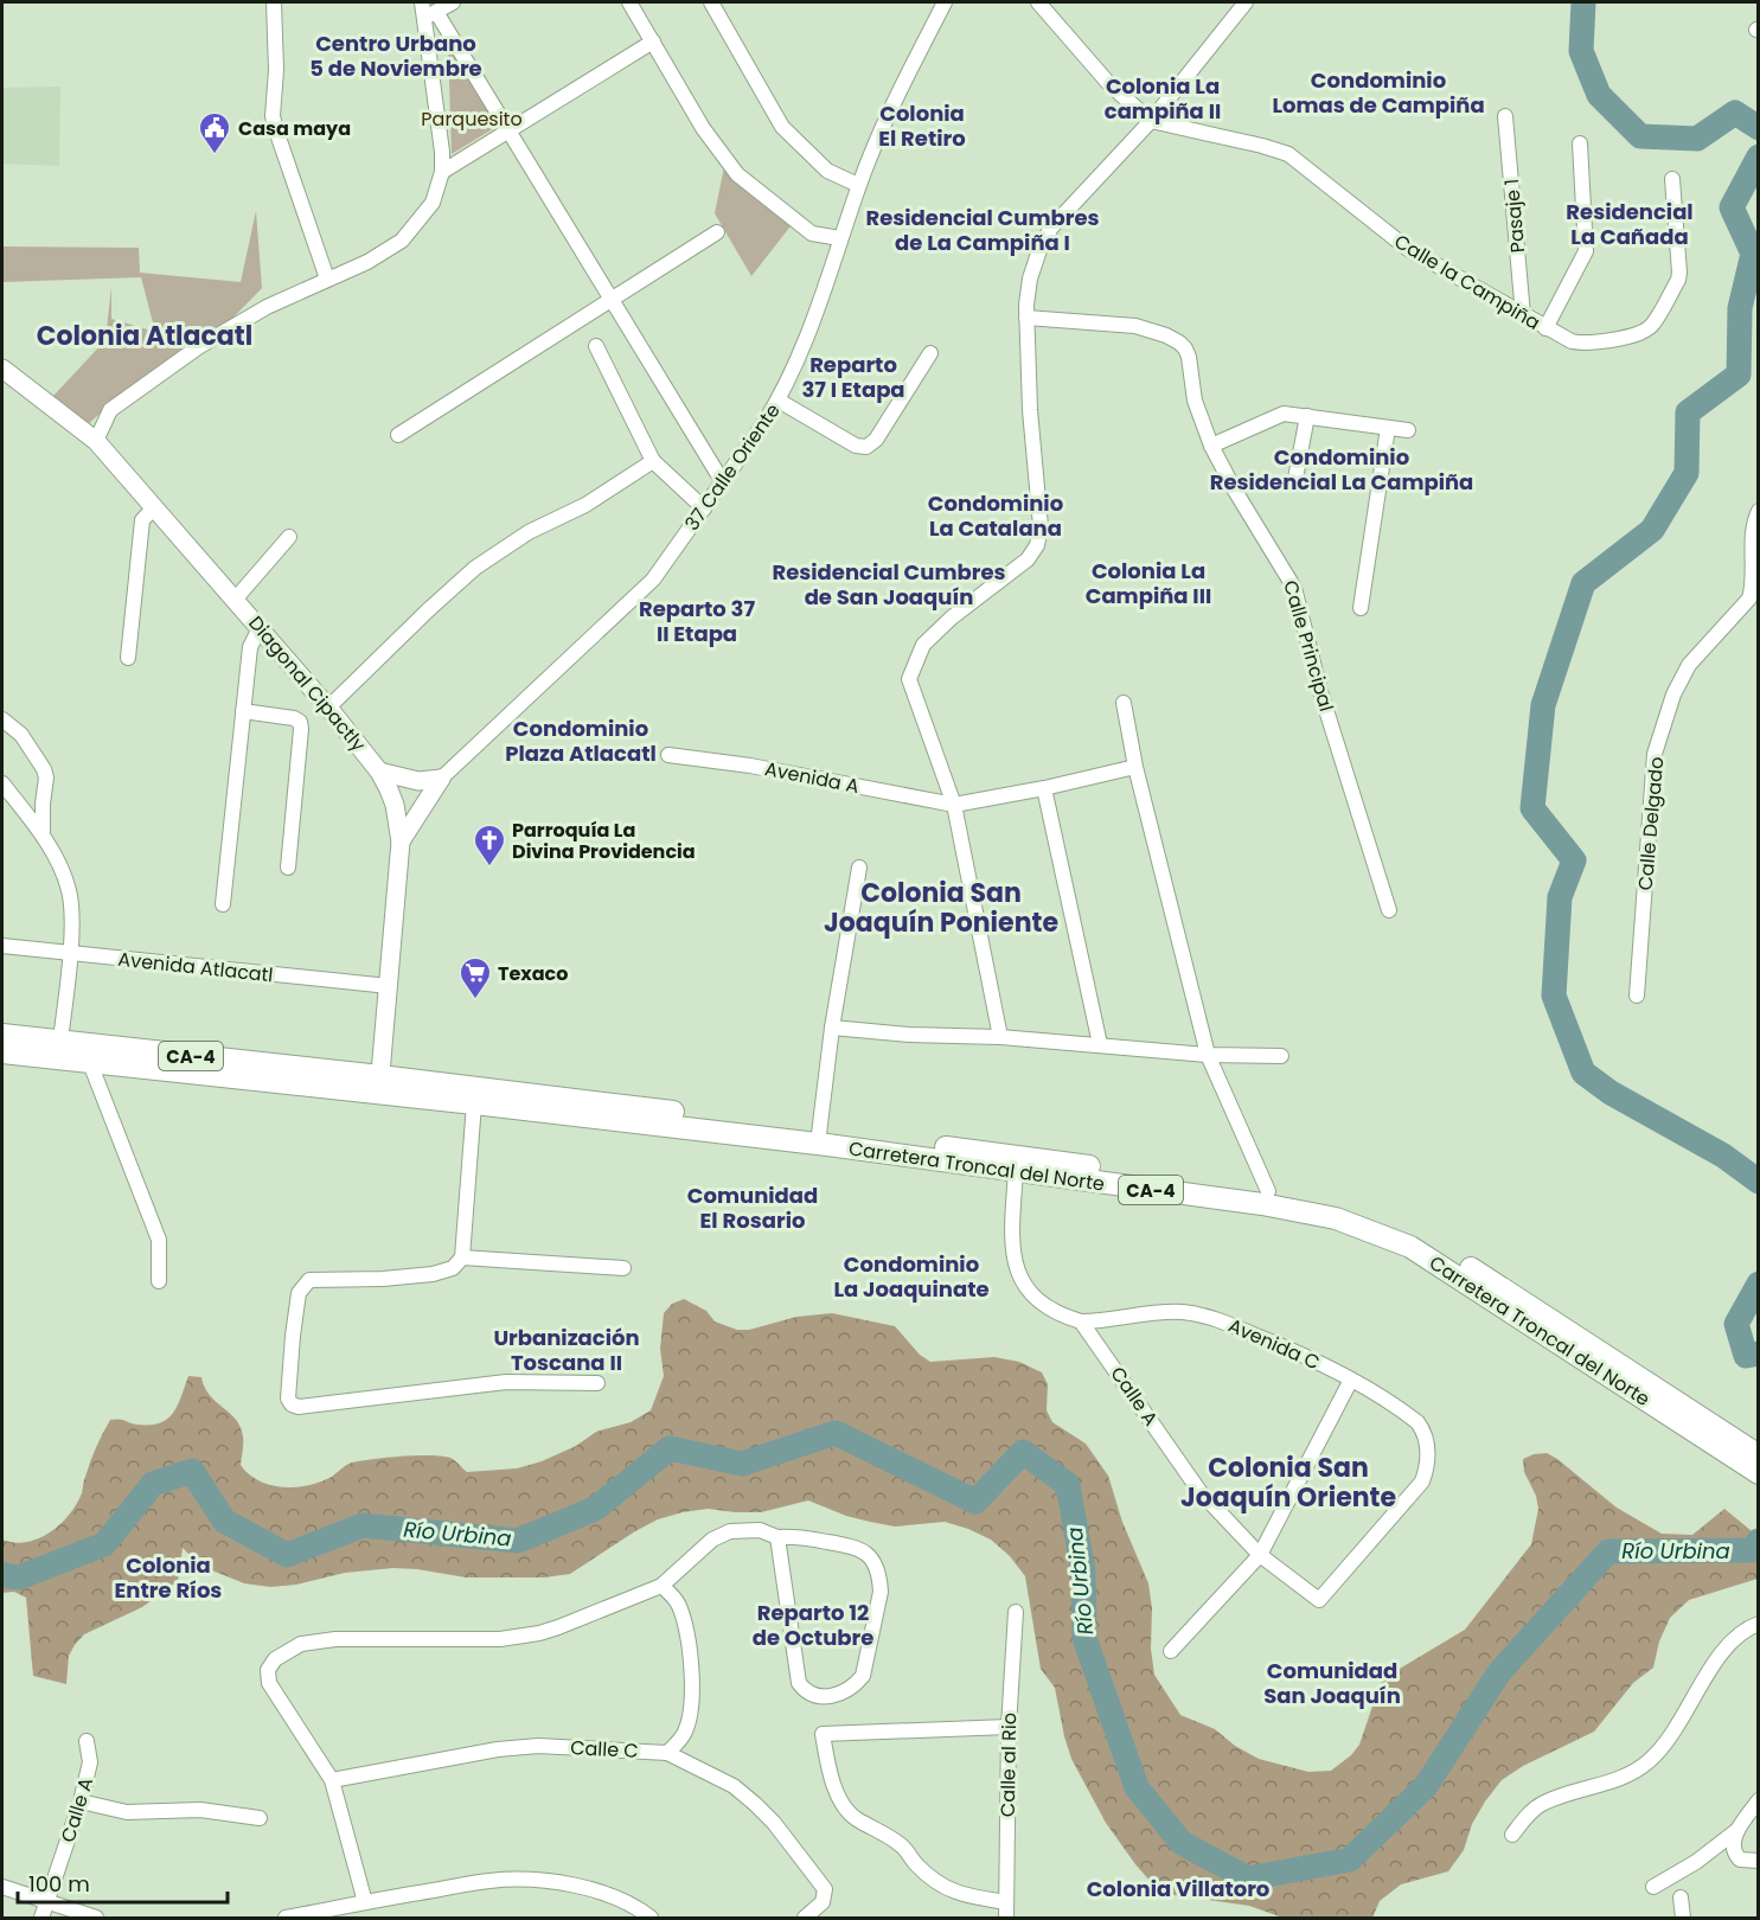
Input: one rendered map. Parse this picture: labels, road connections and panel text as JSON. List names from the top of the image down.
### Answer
{
  "streets": {
    "main road": ["CA-4", "Carretera Troncal del Norte"],
    "street": [
      "Pasaje 1",
      "Calle la Campiña",
      "37 Calle Oriente",
      "Calle Principal",
      "Diagonal Cipactly",
      "Avenida A",
      "Calle Delgado",
      "Avenida Atlacatl",
      "Avenida C",
      "Calle A",
      "Calle C",
      "Calle al Rio"
    ]
  },
  "crossings": [
    ["Pasaje 1", "Calle la Campiña"],
    ["Diagonal Cipactly", "Avenida Atlacatl"],
    ["Diagonal Cipactly", "CA-4"],
    ["Diagonal Cipactly", "Carretera Troncal del Norte"],
    ["CA-4", "Carretera Troncal del Norte"],
    ["Avenida C", "Calle A"]
  ],
  "districts": [
    "Centro Urbano 5 de Noviembre",
    "Condominio Lomas de Campiña",
    "Colonia La campiña II",
    "Colonia El Retiro",
    "Residencial La Cañada",
    "Residencial Cumbres de La Campiña I",
    "Colonia Atlacatl",
    "Reparto 37 I Etapa",
    "Condominio Residencial La Campiña",
    "Condominio La Catalana",
    "Colonia La Campiña III",
    "Residencial Cumbres de San Joaquín",
    "Reparto 37 II Etapa",
    "Condominio Plaza Atlacatl",
    "Colonia San Joaquín Poniente",
    "Comunidad El Rosario",
    "Condominio La Joaquinate",
    "Urbanización Toscana II",
    "Colonia San Joaquín Oriente",
    "Colonia Entre Ríos",
    "Reparto 12 de Octubre",
    "Comunidad San Joaquín",
    "Colonia Villatoro"
  ],
  "water": ["Río Urbina"],
  "parks": ["Parquesito"],
  "places": {
    "public building": ["Casa maya"],
    "church": ["Parroquía La Divina Providencia"],
    "supermarket": ["Texaco"]
  },
  "scale_bar": "100 m"
}
